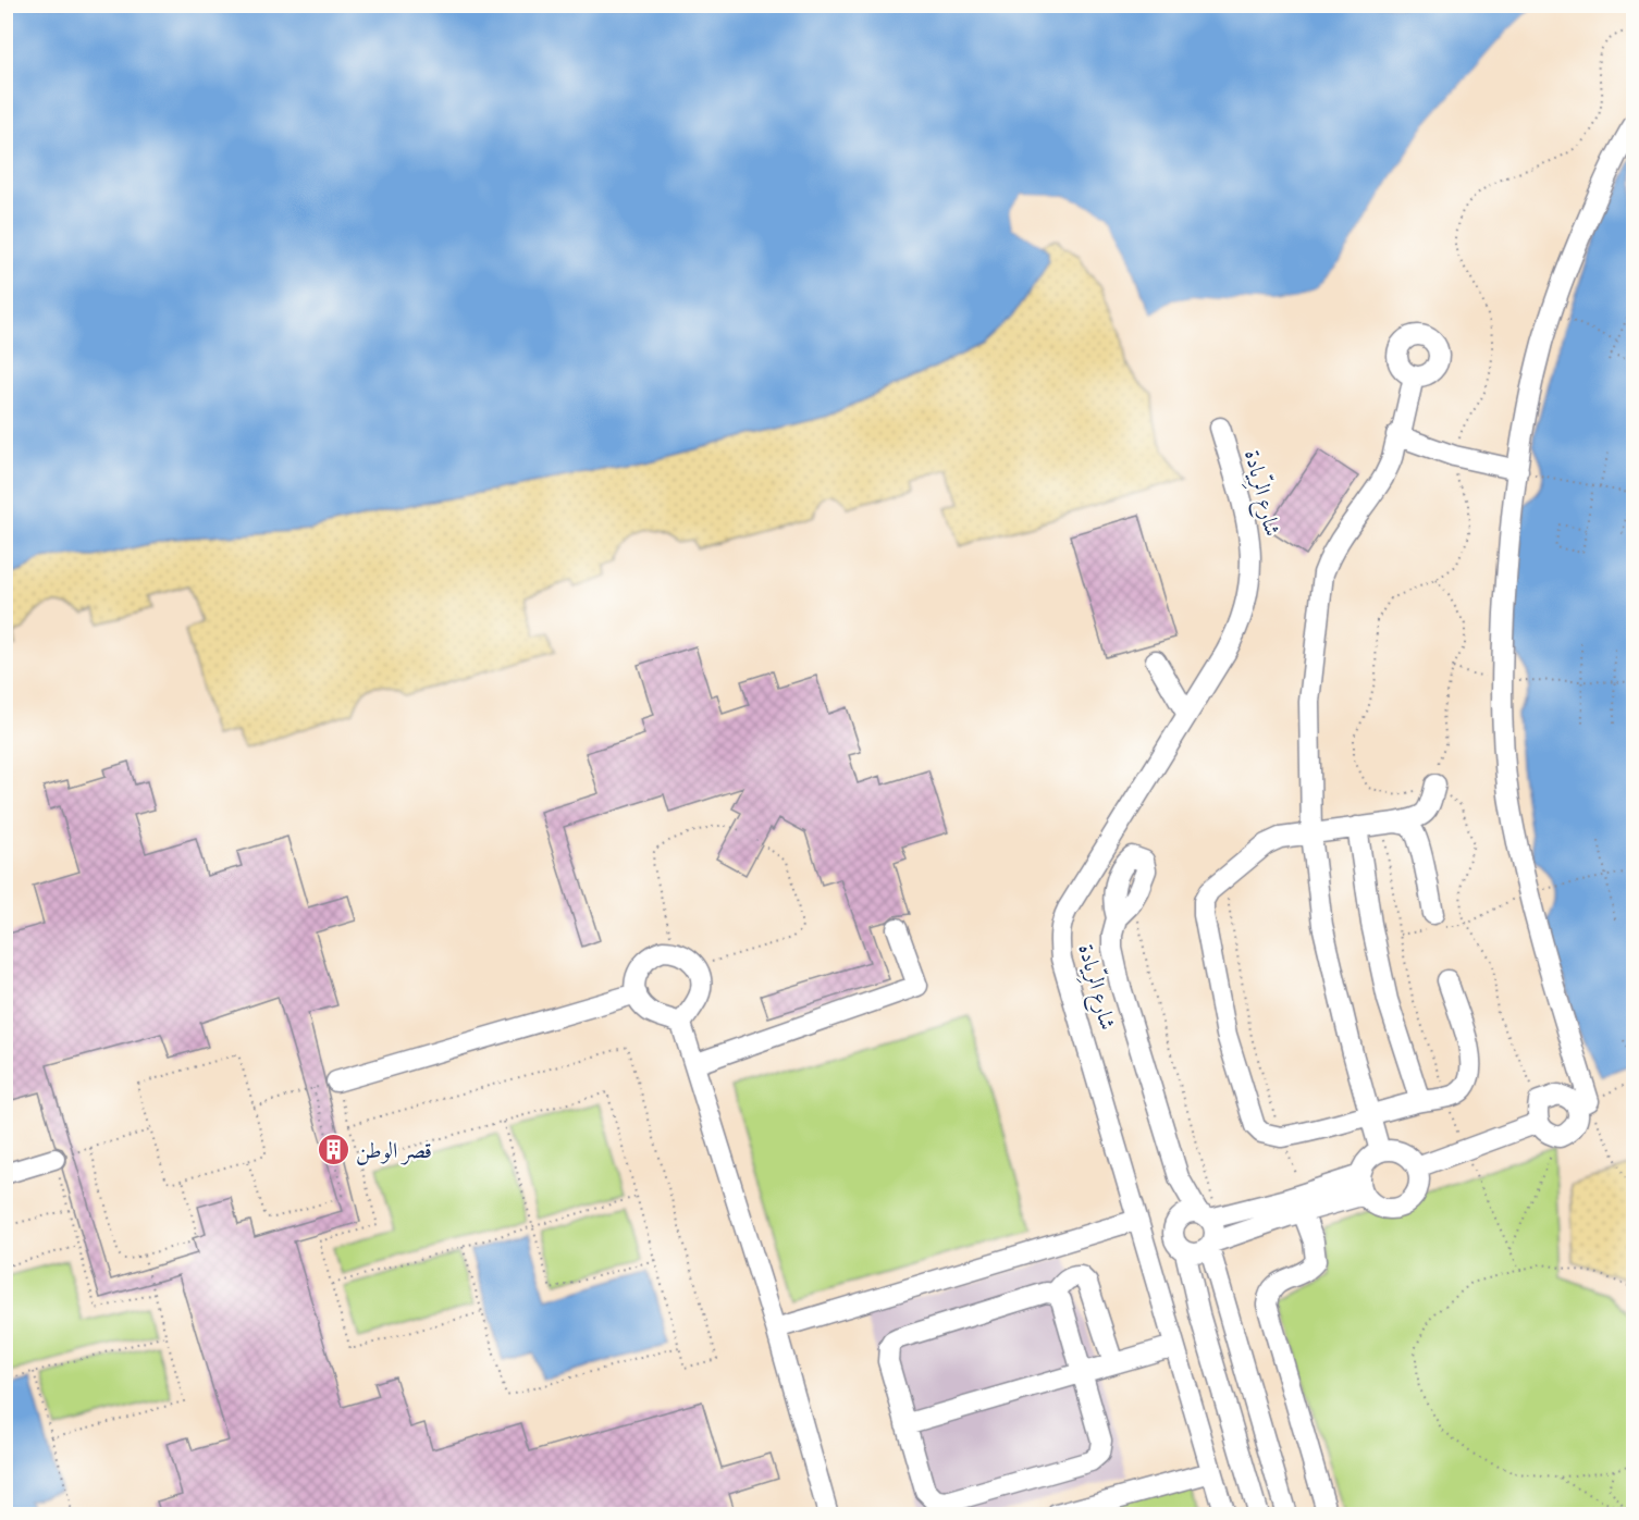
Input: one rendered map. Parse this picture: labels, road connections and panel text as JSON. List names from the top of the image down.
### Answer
{
  "streets": {
    "street": ["شارع الرِّيادة"]
  },
  "places": {
    "building": ["قصر الوطن"]
  }
}
